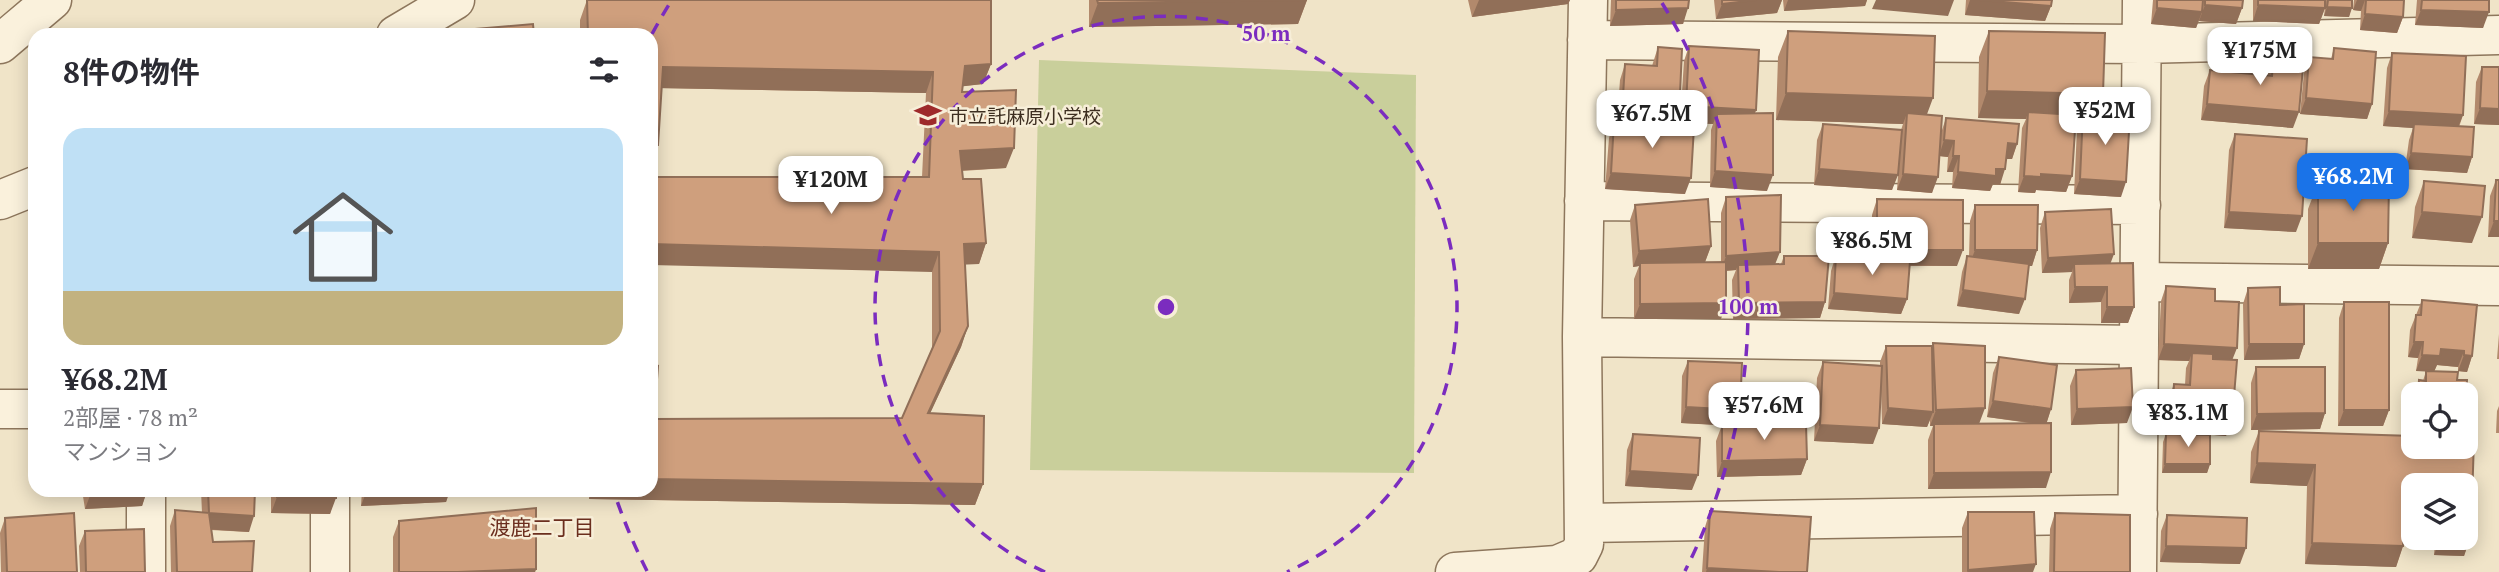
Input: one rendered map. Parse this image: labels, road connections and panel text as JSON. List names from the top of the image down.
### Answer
{
  "districts": ["渡鹿二丁目"],
  "places": {
    "school or university": ["市立託麻原小学校"]
  },
  "page": {
    "price": [
      "¥175M",
      "¥52M",
      "¥67.5M",
      "¥68.2M",
      "¥120M",
      "¥86.5M",
      "¥57.6M",
      "¥83.1M"
    ],
    "heading": "8件の物件",
    "list": [
      {
        "name": "¥68.2M",
        "note": "2部屋 · 78 m² · マンション"
      }
    ]
  },
  "rings": ["50 m", "100 m"]
}
